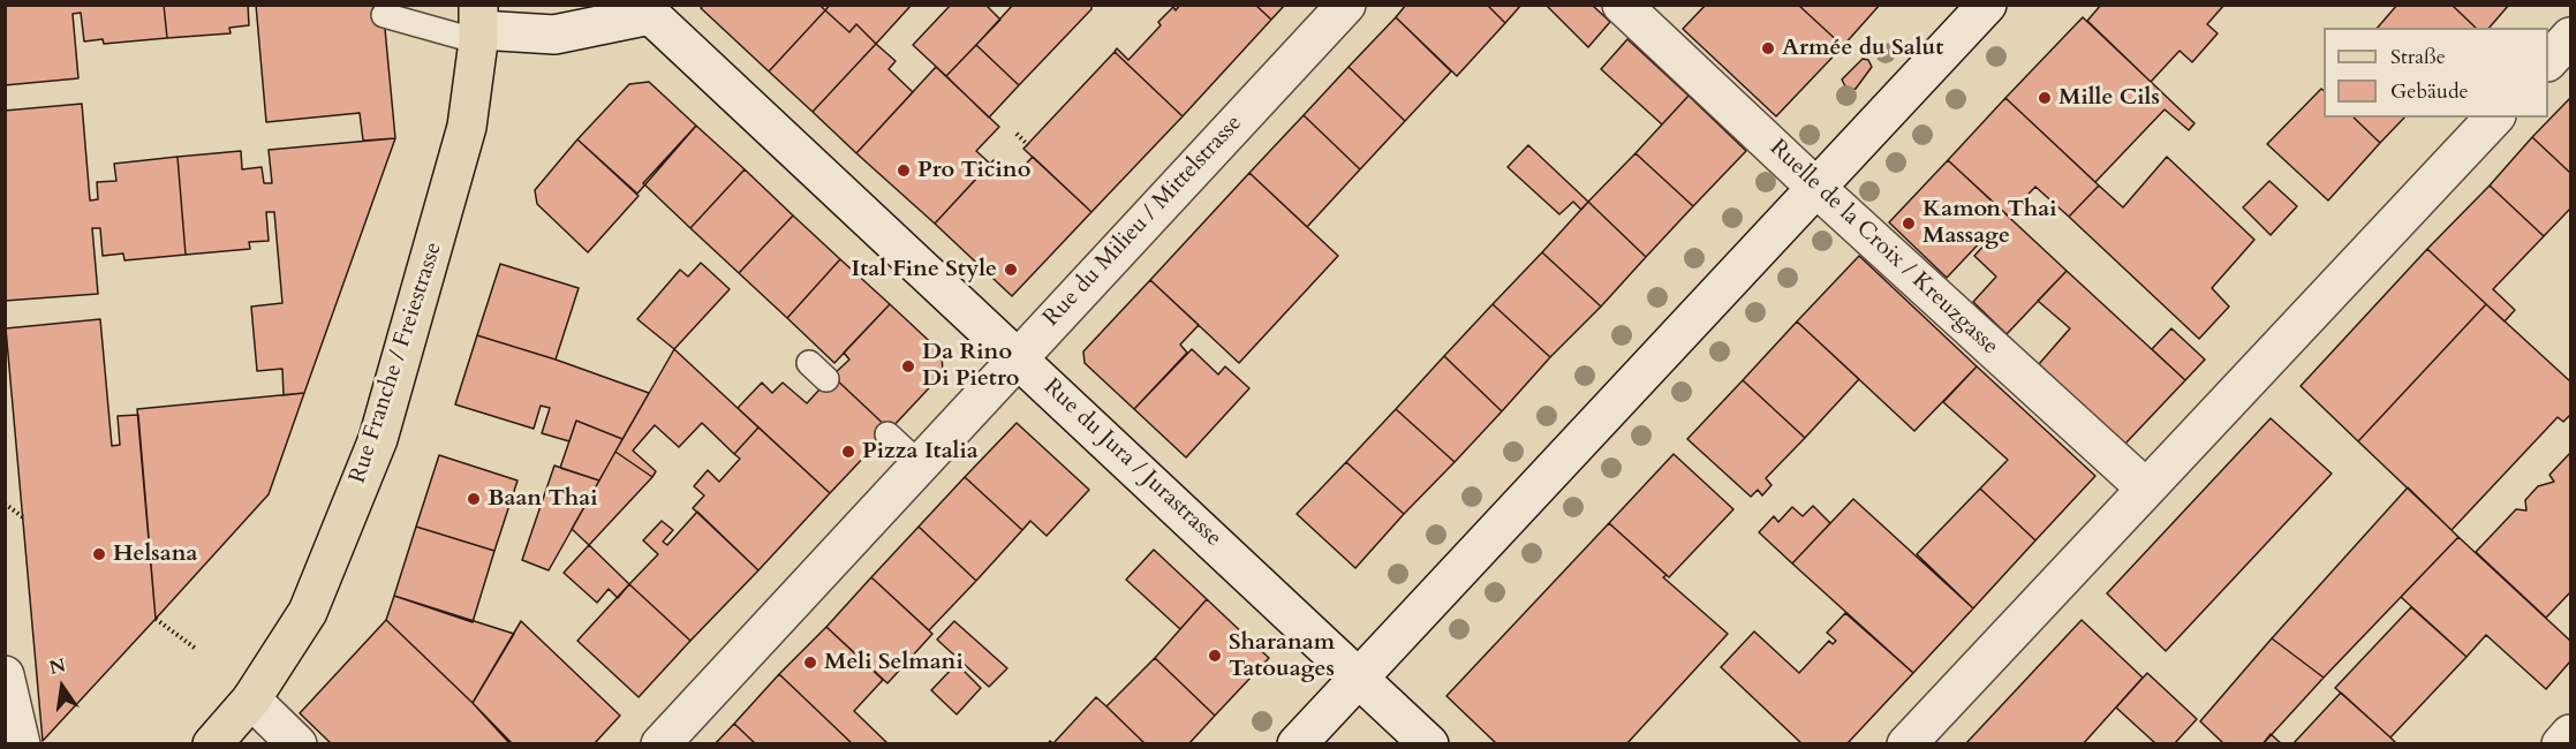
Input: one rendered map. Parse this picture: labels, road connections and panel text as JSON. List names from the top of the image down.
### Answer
{
  "streets": {
    "main road": ["Rue Franche / Freiestrasse"],
    "street": ["Rue du Milieu / Mittelstrasse", "Ruelle de la Croix / Kreuzgasse", "Rue du Jura / Jurastrasse"]
  },
  "crossings": [
    ["Rue du Milieu / Mittelstrasse", "Rue du Jura / Jurastrasse"]
  ],
  "places": [
    "Armée du Salut",
    "Mille Cils",
    "Pro Ticino",
    "Kamon Thai Massage",
    "Ital Fine Style",
    "Da Rino Di Pietro",
    "Pizza Italia",
    "Baan Thai",
    "Helsana",
    "Sharanam Tatouages",
    "Meli Selmani"
  ],
  "legend": ["Straße", "Gebäude"],
  "north": "top"
}
